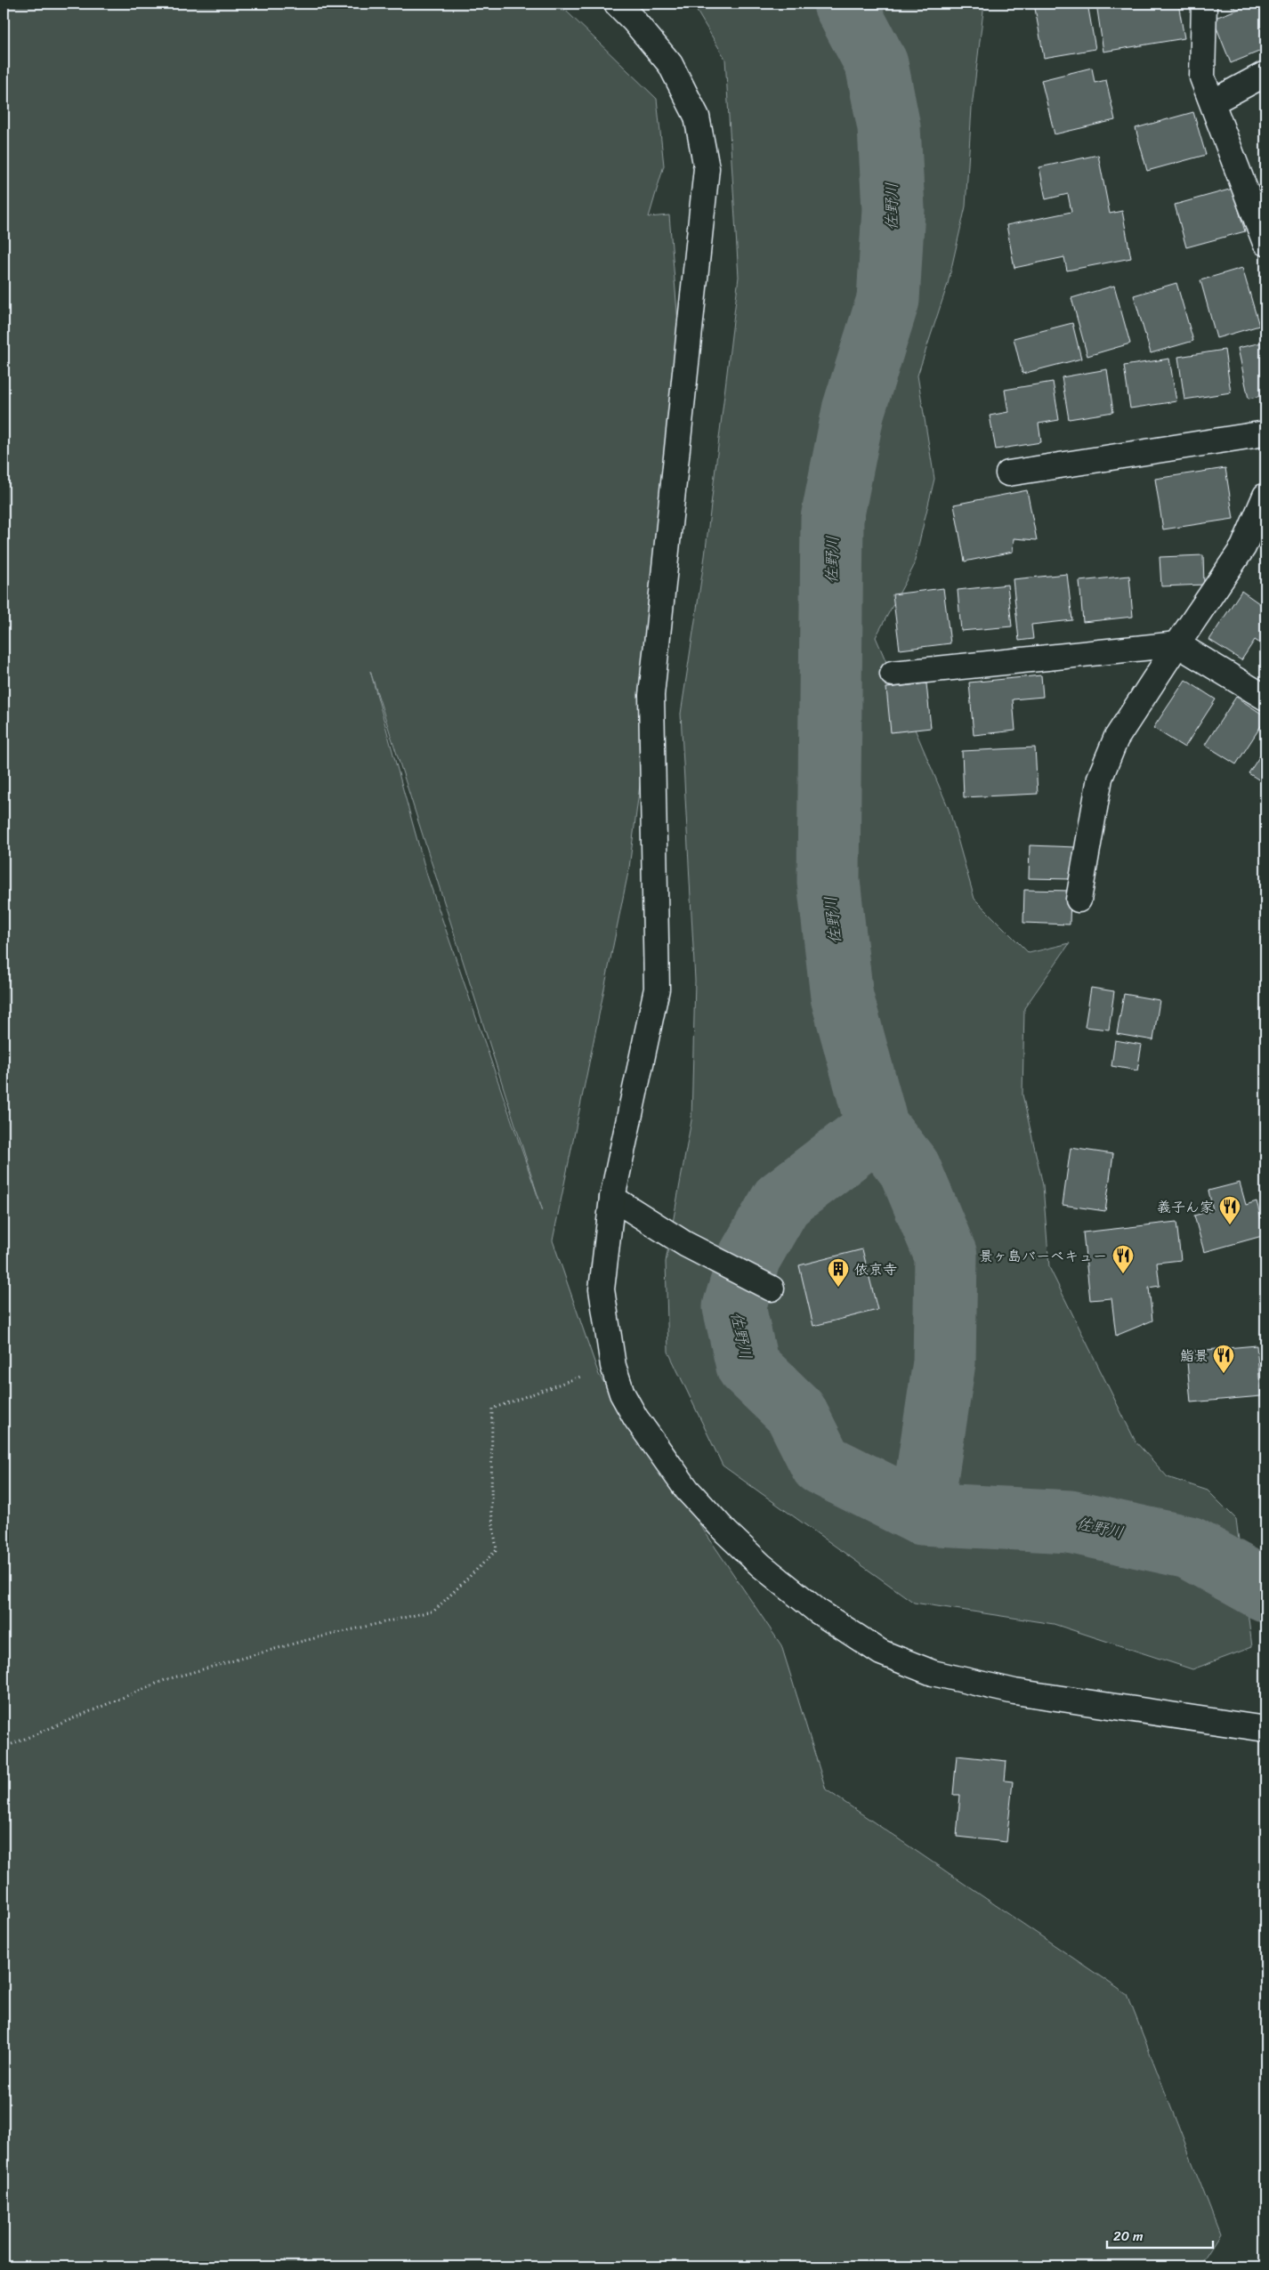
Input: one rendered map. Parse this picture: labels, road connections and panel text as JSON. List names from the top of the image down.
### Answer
{
  "water": ["佐野川"],
  "places": {
    "restaurant": ["義子ん家", "景ヶ島バーベキュー", "鮨景"],
    "building": ["依京寺"]
  },
  "scale_bar": "20 m"
}
